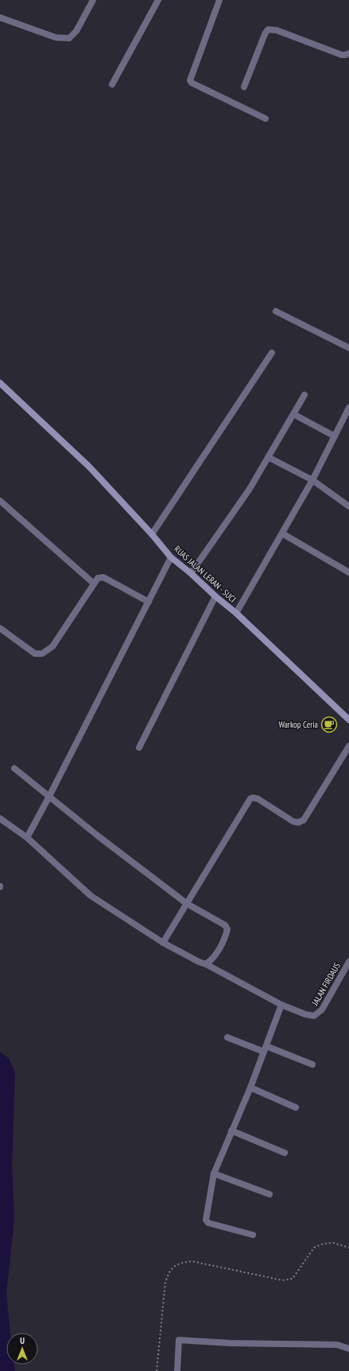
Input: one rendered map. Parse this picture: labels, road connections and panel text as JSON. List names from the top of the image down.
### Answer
{
  "streets": {
    "main road": ["RUAS JALAN LERAN - SUCI"],
    "street": ["JALAN FIRDAUS"]
  },
  "places": {
    "cafe": ["Warkop Ceria"]
  },
  "north": "top"
}
